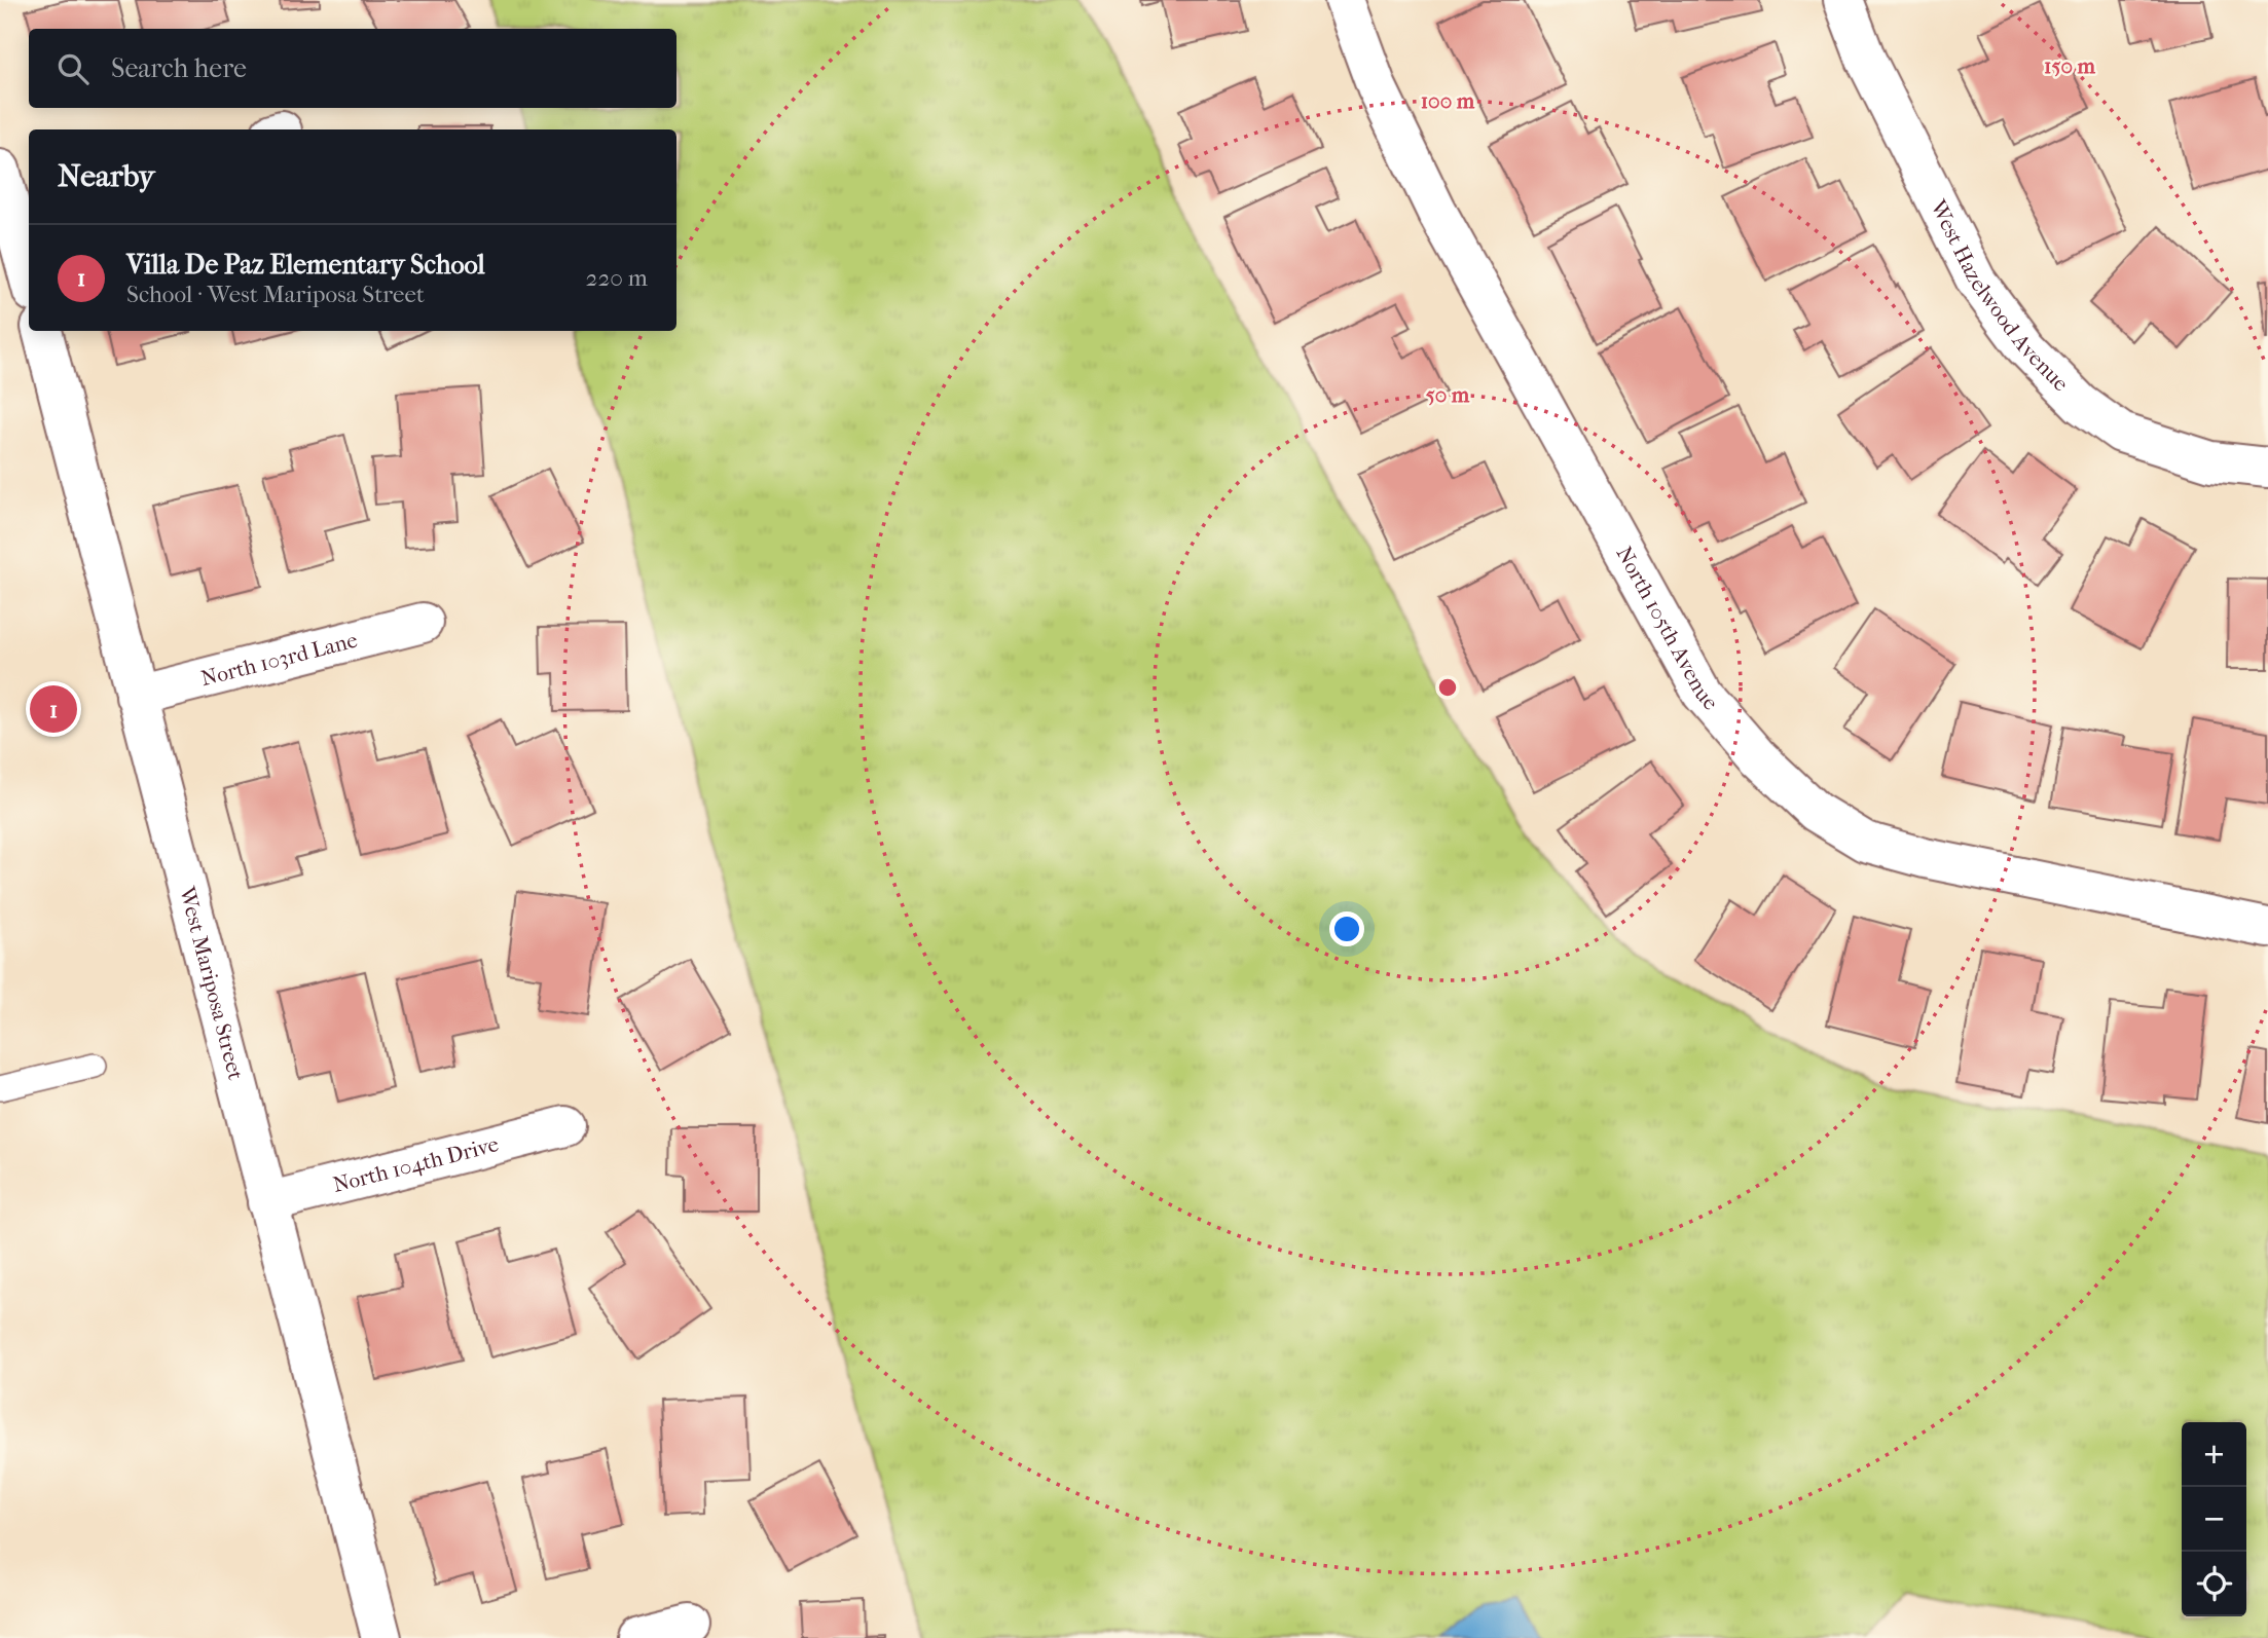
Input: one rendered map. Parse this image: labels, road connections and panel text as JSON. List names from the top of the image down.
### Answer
{
  "streets": {
    "street": [
      "West Hazelwood Avenue",
      "North 105th Avenue",
      "North 103rd Lane",
      "West Mariposa Street",
      "North 104th Drive"
    ]
  },
  "crossings": [
    ["North 103rd Lane", "West Mariposa Street"],
    ["West Mariposa Street", "North 104th Drive"]
  ],
  "page": {
    "search": "Search here",
    "heading": "Nearby",
    "list": [
      {
        "mark": "1",
        "name": "Villa De Paz Elementary School",
        "note": "School · West Mariposa Street",
        "value": "220 m"
      }
    ],
    "pins": "1",
    "map_buttons": ["+", "−"]
  },
  "rings": ["150 m", "100 m", "50 m"]
}
